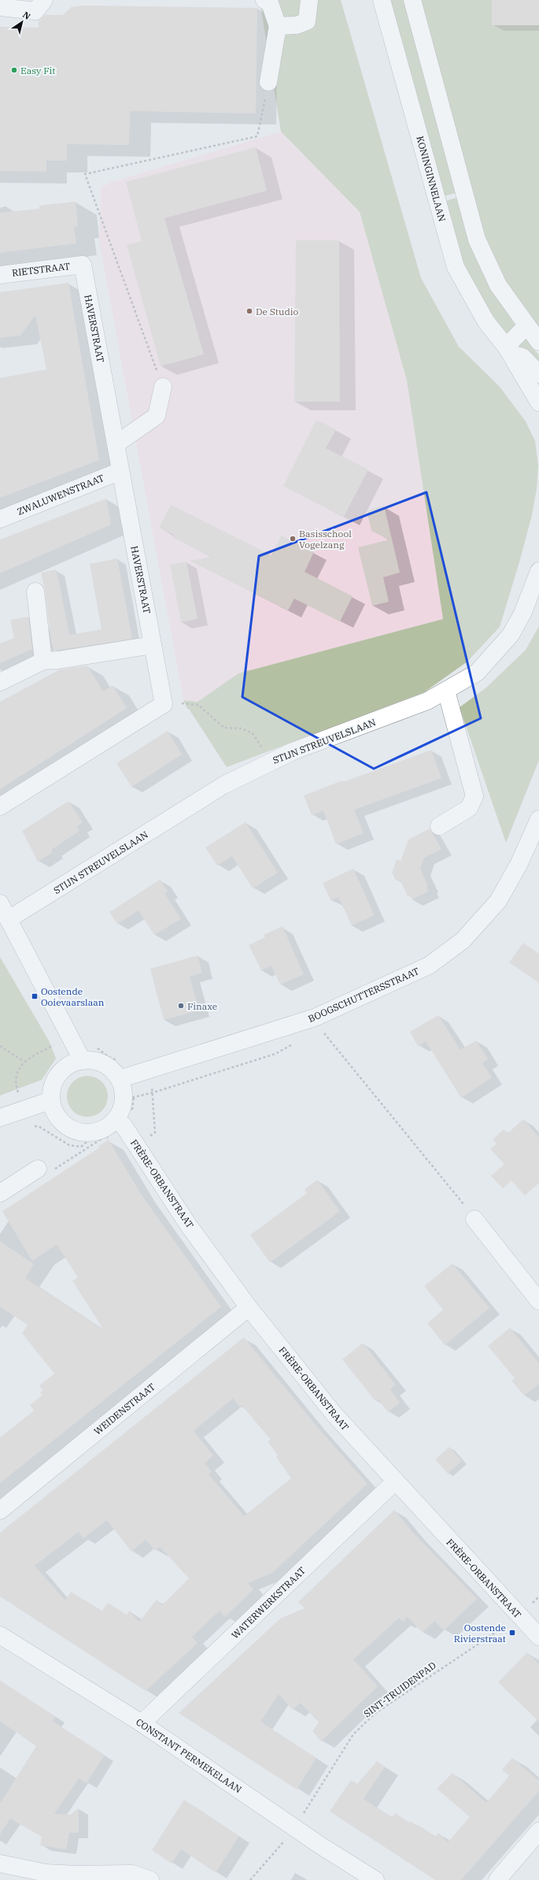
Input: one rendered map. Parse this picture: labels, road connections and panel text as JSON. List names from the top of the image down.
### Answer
{
  "streets": {
    "street": [
      "KONINGINNELAAN",
      "RIETSTRAAT",
      "HAVERSTRAAT",
      "ZWALUWENSTRAAT",
      "STIJN STREUVELSLAAN",
      "BOOGSCHUTTERSSTRAAT",
      "FRÈRE-ORBANSTRAAT",
      "WEIDENSTRAAT",
      "WATERWERKSTRAAT",
      "CONSTANT PERMEKELAAN"
    ],
    "path": ["SINT-TRUIDENPAD"]
  },
  "crossings": [
    ["RIETSTRAAT", "HAVERSTRAAT"],
    ["HAVERSTRAAT", "ZWALUWENSTRAAT"],
    ["BOOGSCHUTTERSSTRAAT", "FRÈRE-ORBANSTRAAT"],
    ["FRÈRE-ORBANSTRAAT", "WEIDENSTRAAT"],
    ["FRÈRE-ORBANSTRAAT", "WATERWERKSTRAAT"],
    ["FRÈRE-ORBANSTRAAT", "SINT-TRUIDENPAD"],
    ["WATERWERKSTRAAT", "CONSTANT PERMEKELAAN"],
    ["SINT-TRUIDENPAD", "CONSTANT PERMEKELAAN"]
  ],
  "places": {
    "other": [
      "Easy Fit",
      "De Studio",
      "Basisschool Vogelzang",
      "Finaxe"
    ],
    "transit": ["Oostende Ooievaarslaan", "Oostende Rivierstraat"]
  },
  "north": "top right"
}
